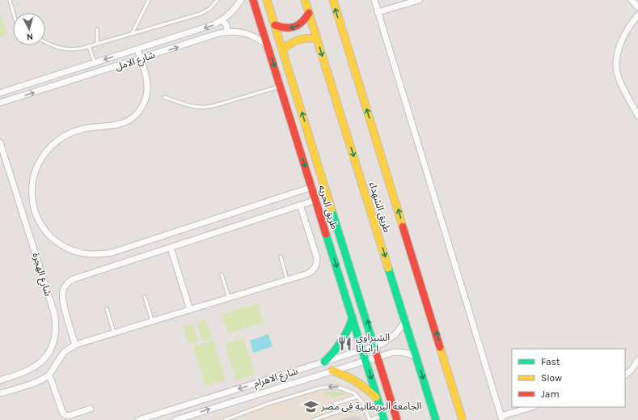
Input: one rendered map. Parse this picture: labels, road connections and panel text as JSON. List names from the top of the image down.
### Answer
{
  "streets": {
    "street": [
      "شارع الامل",
      "طريق الحريه",
      "طريق الشهداء",
      "شارع الهجرة",
      "شارع الاهرام"
    ]
  },
  "crossings": [
    ["شارع الامل", "طريق الحريه"],
    ["طريق الحريه", "شارع الاهرام"],
    ["طريق الشهداء", "شارع الاهرام"]
  ],
  "places": {
    "restaurant": ["الشبراوى ارابياتا"],
    "school or university": ["الجامعة البريطانية فى مصر"]
  },
  "legend": ["Fast", "Slow", "Jam"],
  "north": "bottom"
}
